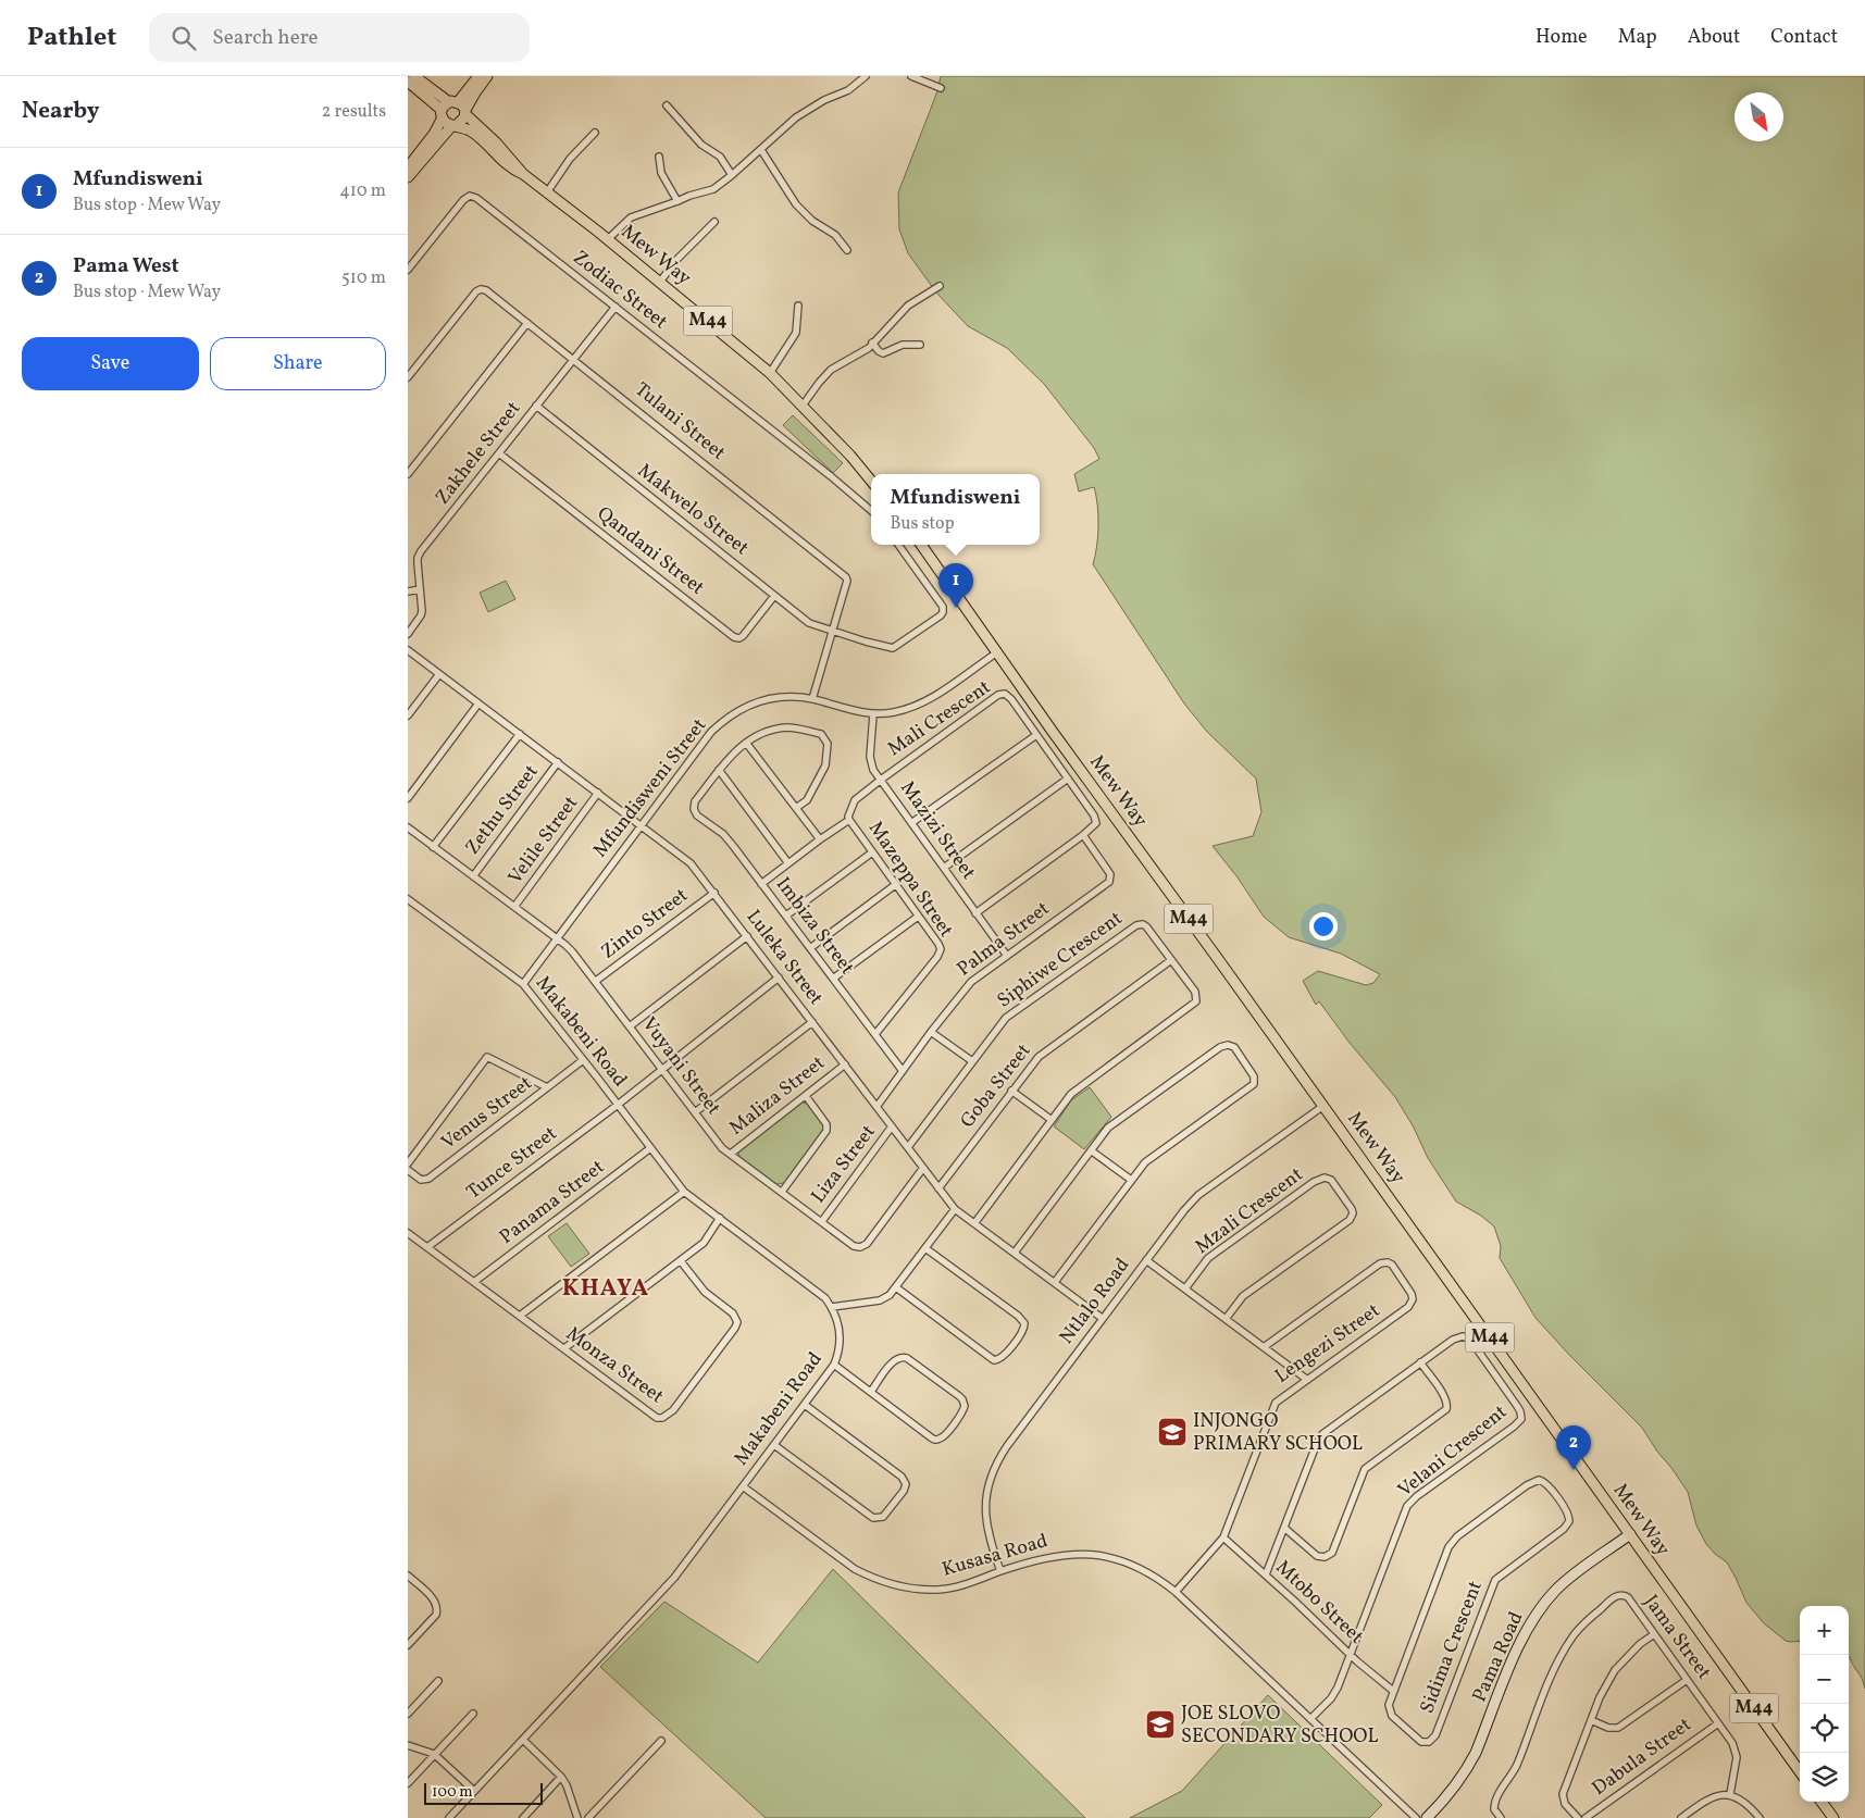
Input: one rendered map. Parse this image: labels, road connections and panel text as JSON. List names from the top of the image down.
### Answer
{
  "streets": {
    "main road": ["Mew Way", "M44"],
    "street": [
      "Zodiac Street",
      "Tulani Street",
      "Zakhele Street",
      "Makwelo Street",
      "Qandani Street",
      "Mali Crescent",
      "Mfundisweni Street",
      "Zethu Street",
      "Mazizi Street",
      "Velile Street",
      "Mazeppa Street",
      "Zinto Street",
      "Imbiza Street",
      "Palma Street",
      "Luleka Street",
      "Siphiwe Crescent",
      "Makabeni Road",
      "Vuyani Street",
      "Goba Street",
      "Maliza Street",
      "Venus Street",
      "Tunce Street",
      "Liza Street",
      "Panama Street",
      "Mzali Crescent",
      "Ntlalo Road",
      "Lengezi Street",
      "Monza Street",
      "Velani Crescent",
      "Kusasa Road",
      "Mtobo Street",
      "Jama Street",
      "Sidima Crescent",
      "Pama Road",
      "Dabula Street"
    ]
  },
  "crossings": [
    ["Mew Way", "Mfundisweni Street"],
    ["Mew Way", "Ntlalo Road"],
    ["Mew Way", "Pama Road"],
    ["Zodiac Street", "Zakhele Street"],
    ["Tulani Street", "Zakhele Street"],
    ["Tulani Street", "Makwelo Street"],
    ["Tulani Street", "Mfundisweni Street"],
    ["Zakhele Street", "Makwelo Street"],
    ["Zakhele Street", "Qandani Street"],
    ["Makwelo Street", "Qandani Street"],
    ["Mali Crescent", "Mazizi Street"],
    ["Mali Crescent", "Mazeppa Street"],
    ["Mali Crescent", "Palma Street"],
    ["Mfundisweni Street", "Mazizi Street"],
    ["Mfundisweni Street", "Luleka Street"],
    ["Mfundisweni Street", "Makabeni Road"],
    ["Mfundisweni Street", "Vuyani Street"],
    ["Zethu Street", "Luleka Street"],
    ["Zethu Street", "Vuyani Street"],
    ["Mazizi Street", "Palma Street"],
    ["Velile Street", "Luleka Street"],
    ["Velile Street", "Vuyani Street"],
    ["Mazeppa Street", "Imbiza Street"],
    ["Zinto Street", "Luleka Street"],
    ["Zinto Street", "Vuyani Street"],
    ["Imbiza Street", "Palma Street"],
    ["Palma Street", "Luleka Street"],
    ["Luleka Street", "Siphiwe Crescent"],
    ["Luleka Street", "Vuyani Street"],
    ["Luleka Street", "Goba Street"],
    ["Luleka Street", "Maliza Street"],
    ["Luleka Street", "Tunce Street"],
    ["Luleka Street", "Liza Street"],
    ["Luleka Street", "Ntlalo Road"],
    ["Siphiwe Crescent", "Goba Street"],
    ["Makabeni Road", "Venus Street"],
    ["Makabeni Road", "Tunce Street"],
    ["Makabeni Road", "Panama Street"],
    ["Makabeni Road", "Kusasa Road"],
    ["Vuyani Street", "Maliza Street"],
    ["Vuyani Street", "Tunce Street"],
    ["Vuyani Street", "Liza Street"],
    ["Tunce Street", "Monza Street"],
    ["Panama Street", "Monza Street"],
    ["Ntlalo Road", "Kusasa Road"],
    ["Lengezi Street", "Kusasa Road"],
    ["Lengezi Street", "Mtobo Street"],
    ["Velani Crescent", "Kusasa Road"],
    ["Velani Crescent", "Mtobo Street"],
    ["Mtobo Street", "Sidima Crescent"],
    ["Jama Street", "Dabula Street"]
  ],
  "districts": ["KHAYA"],
  "places": {
    "school or university": ["INJONGO PRIMARY SCHOOL", "JOE SLOVO SECONDARY SCHOOL"]
  },
  "scale_bar": "100 m",
  "north": "bottom right",
  "page": {
    "header": "Pathlet",
    "search": "Search here",
    "nav": [
      "Home",
      "Map",
      "About",
      "Contact"
    ],
    "heading": ["Nearby", "2 results"],
    "list": [
      {
        "mark": "1",
        "name": "Mfundisweni",
        "note": "Bus stop · Mew Way",
        "value": "410 m"
      },
      {
        "mark": "2",
        "name": "Pama West",
        "note": "Bus stop · Mew Way",
        "value": "510 m"
      }
    ],
    "buttons": ["Save", "Share"],
    "popup": ["Mfundisweni", "Bus stop"],
    "pins": ["1", "2"],
    "map_buttons": ["+", "−"],
    "scale": "100 m"
  }
}
